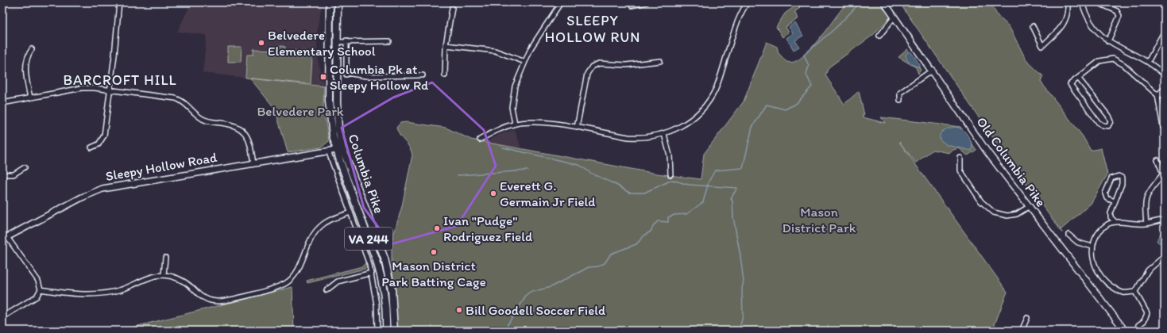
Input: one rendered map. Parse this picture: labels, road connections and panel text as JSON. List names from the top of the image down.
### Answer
{
  "streets": {
    "main road": ["Columbia Pike", "VA 244"],
    "street": ["Old Columbia Pike", "Sleepy Hollow Road"]
  },
  "crossings": [
    ["Sleepy Hollow Road", "Columbia Pike"]
  ],
  "districts": ["SLEEPY HOLLOW RUN", "BARCROFT HILL"],
  "parks": ["Belvedere Park", "Mason District Park"],
  "places": {
    "other": [
      "Belvedere Elementary School",
      "Everett G. Germain Jr Field",
      "Ivan \"Pudge\" Rodriguez Field",
      "Mason District Park Batting Cage",
      "Bill Goodell Soccer Field"
    ],
    "transit": ["Columbia Pk at Sleepy Hollow Rd"]
  }
}
